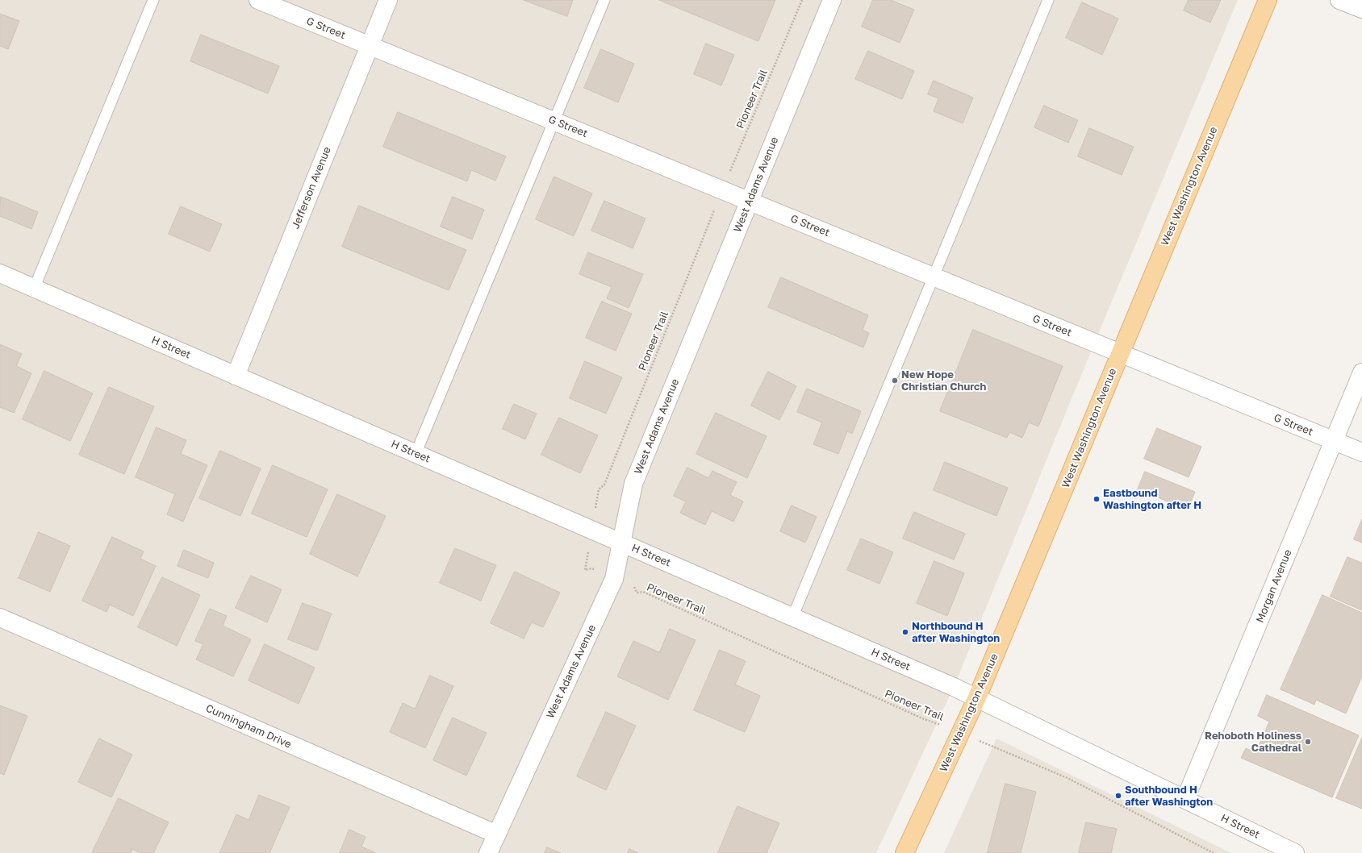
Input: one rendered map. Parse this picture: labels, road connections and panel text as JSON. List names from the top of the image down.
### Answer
{
  "streets": {
    "main road": ["West Washington Avenue"],
    "street": [
      "G Street",
      "West Adams Avenue",
      "Jefferson Avenue",
      "H Street",
      "Morgan Avenue",
      "Cunningham Drive"
    ],
    "path": ["Pioneer Trail"]
  },
  "crossings": [
    ["G Street", "Pioneer Trail"],
    ["G Street", "West Adams Avenue"],
    ["G Street", "West Washington Avenue"],
    ["G Street", "Jefferson Avenue"],
    ["G Street", "Morgan Avenue"],
    ["Pioneer Trail", "West Adams Avenue"],
    ["Pioneer Trail", "West Washington Avenue"],
    ["Pioneer Trail", "H Street"],
    ["West Adams Avenue", "H Street"],
    ["West Adams Avenue", "Cunningham Drive"],
    ["West Washington Avenue", "H Street"],
    ["Jefferson Avenue", "H Street"],
    ["H Street", "Morgan Avenue"]
  ],
  "places": [
    "New Hope Christian Church",
    "Eastbound Washington after H",
    "Northbound H after Washington",
    "Rehoboth Holiness Cathedral",
    "Southbound H after Washington"
  ]
}
